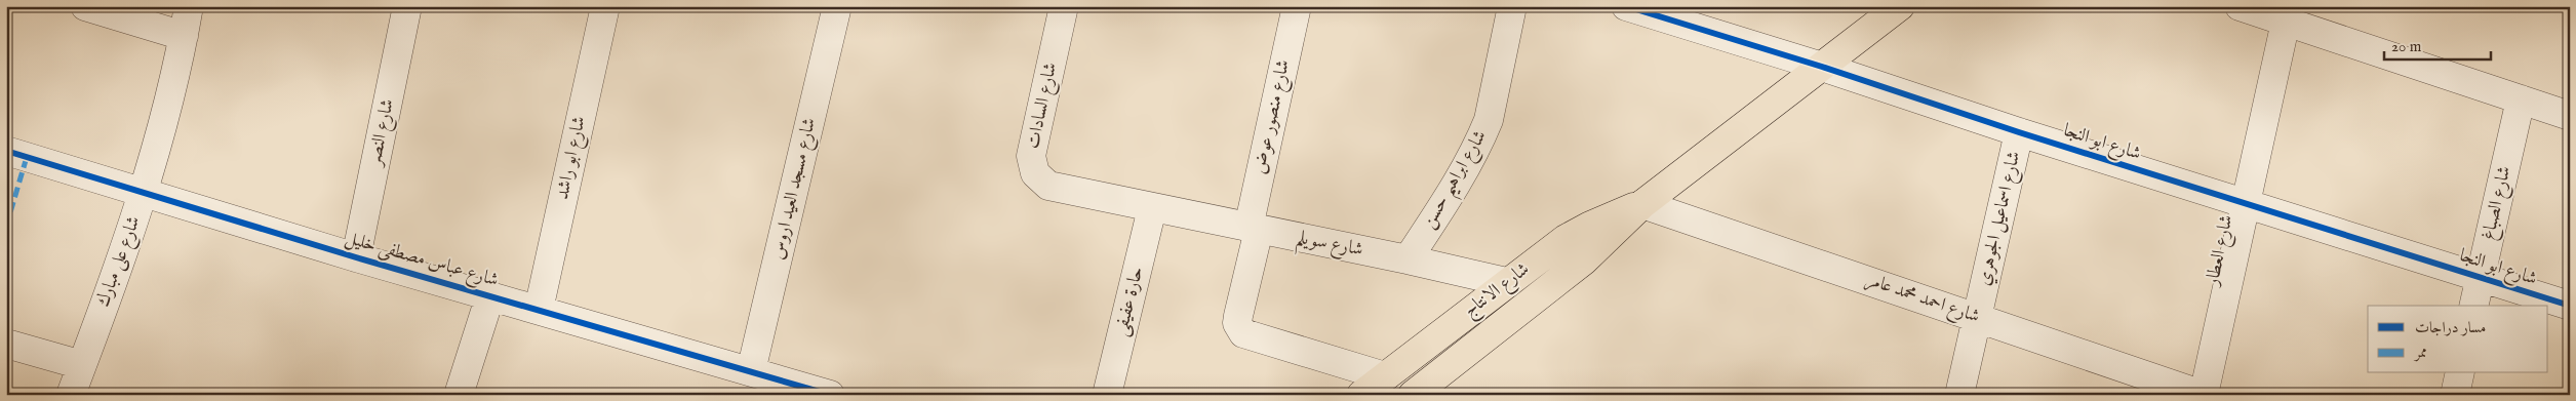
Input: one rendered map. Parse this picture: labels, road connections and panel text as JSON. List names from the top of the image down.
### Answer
{
  "streets": {
    "main road": ["شارع الانتاج"],
    "street": [
      "شارع السادات",
      "شارع منصور عوض",
      "شارع النصر",
      "شارع ابو النجا",
      "شارع ابو راشد",
      "شارع ابراهيم حسن",
      "شارع مسجد العيد اروس",
      "شارع الصباغ",
      "شارع اسماعيل الجوهري",
      "شارع سويلم",
      "شارع العطار",
      "شارع عباس مصطفى خليل",
      "شارع على مبارك",
      "شارع احمد محمد عامر",
      "حارة عفيفى"
    ]
  },
  "crossings": [
    ["شارع السادات", "شارع سويلم"],
    ["شارع السادات", "حارة عفيفى"],
    ["شارع منصور عوض", "شارع سويلم"],
    ["شارع منصور عوض", "شارع الانتاج"],
    ["شارع النصر", "شارع عباس مصطفى خليل"],
    ["شارع ابو النجا", "شارع الصباغ"],
    ["شارع ابو النجا", "شارع اسماعيل الجوهري"],
    ["شارع ابو النجا", "شارع العطار"],
    ["شارع ابو النجا", "شارع الانتاج"],
    ["شارع ابو راشد", "شارع عباس مصطفى خليل"],
    ["شارع ابراهيم حسن", "شارع سويلم"],
    ["شارع مسجد العيد اروس", "شارع عباس مصطفى خليل"],
    ["شارع اسماعيل الجوهري", "شارع احمد محمد عامر"],
    ["شارع سويلم", "شارع الانتاج"],
    ["شارع سويلم", "حارة عفيفى"],
    ["شارع العطار", "شارع احمد محمد عامر"],
    ["شارع عباس مصطفى خليل", "شارع على مبارك"],
    ["شارع الانتاج", "شارع احمد محمد عامر"]
  ],
  "legend": ["مسار دراجات", "ممر"],
  "scale_bar": "20 m"
}
